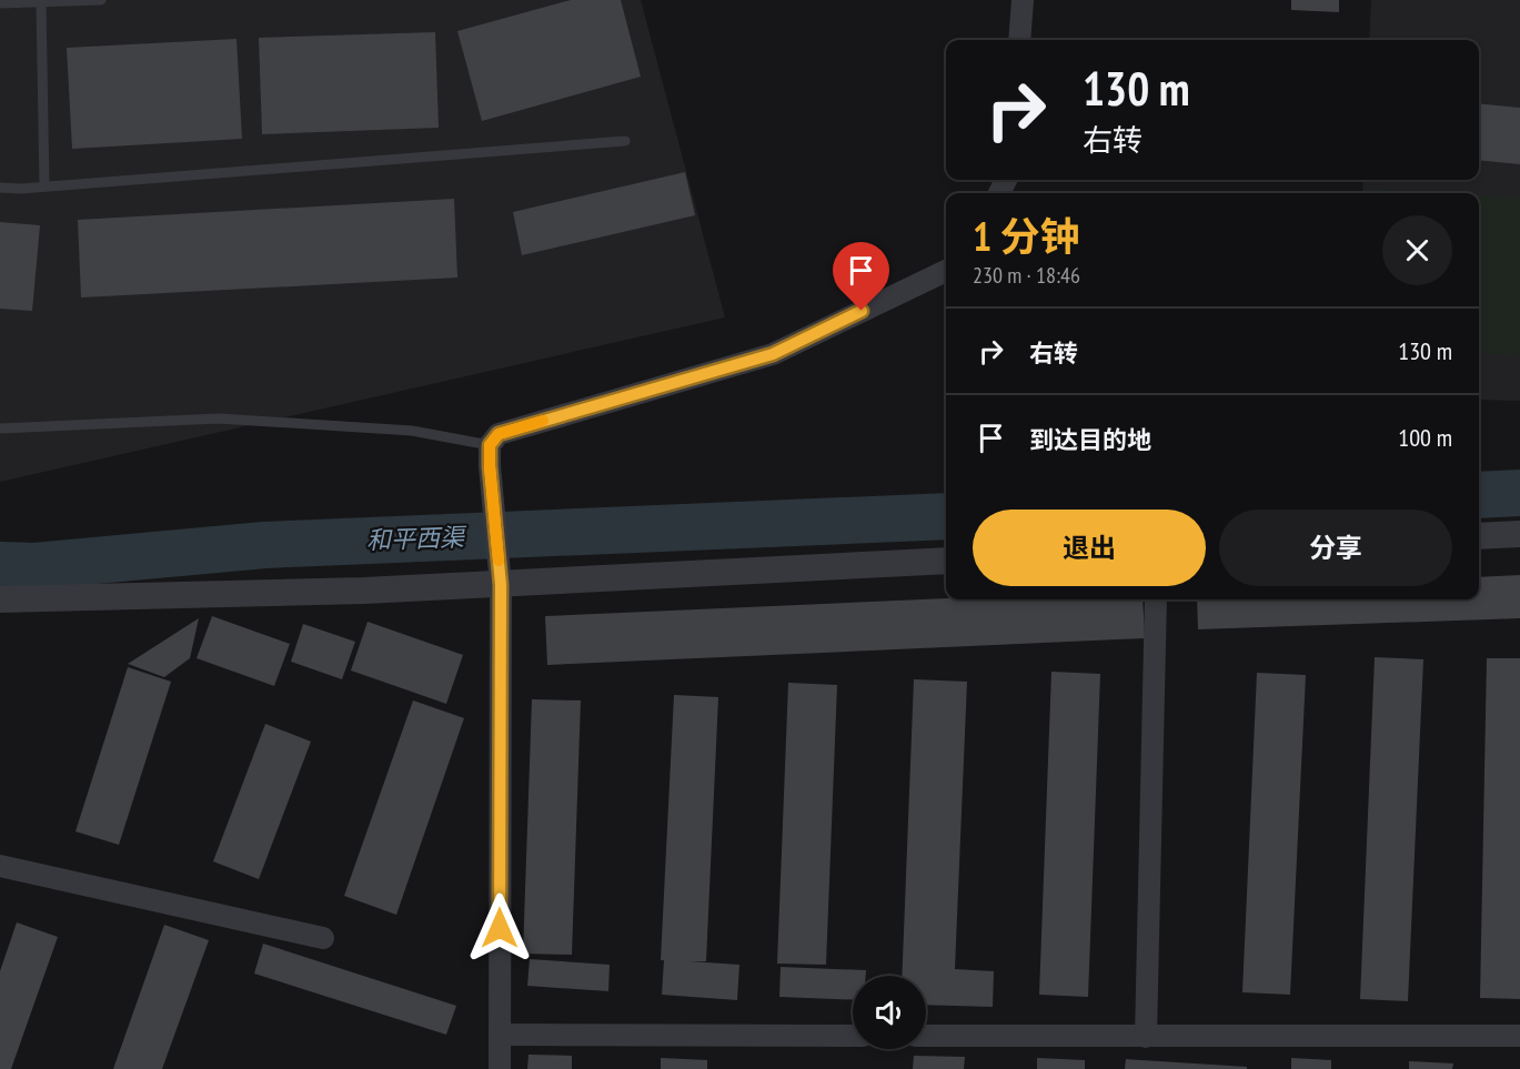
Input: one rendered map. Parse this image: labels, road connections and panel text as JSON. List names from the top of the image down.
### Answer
{
  "water": ["和平西渠"],
  "page": {
    "turn": ["130 m", "右转"],
    "heading": ["1 分钟", "230 m · 18:46"],
    "list": [
      {
        "name": "右转",
        "value": "130 m"
      },
      {
        "name": "到达目的地",
        "value": "100 m"
      }
    ],
    "buttons": ["退出", "分享"]
  }
}
